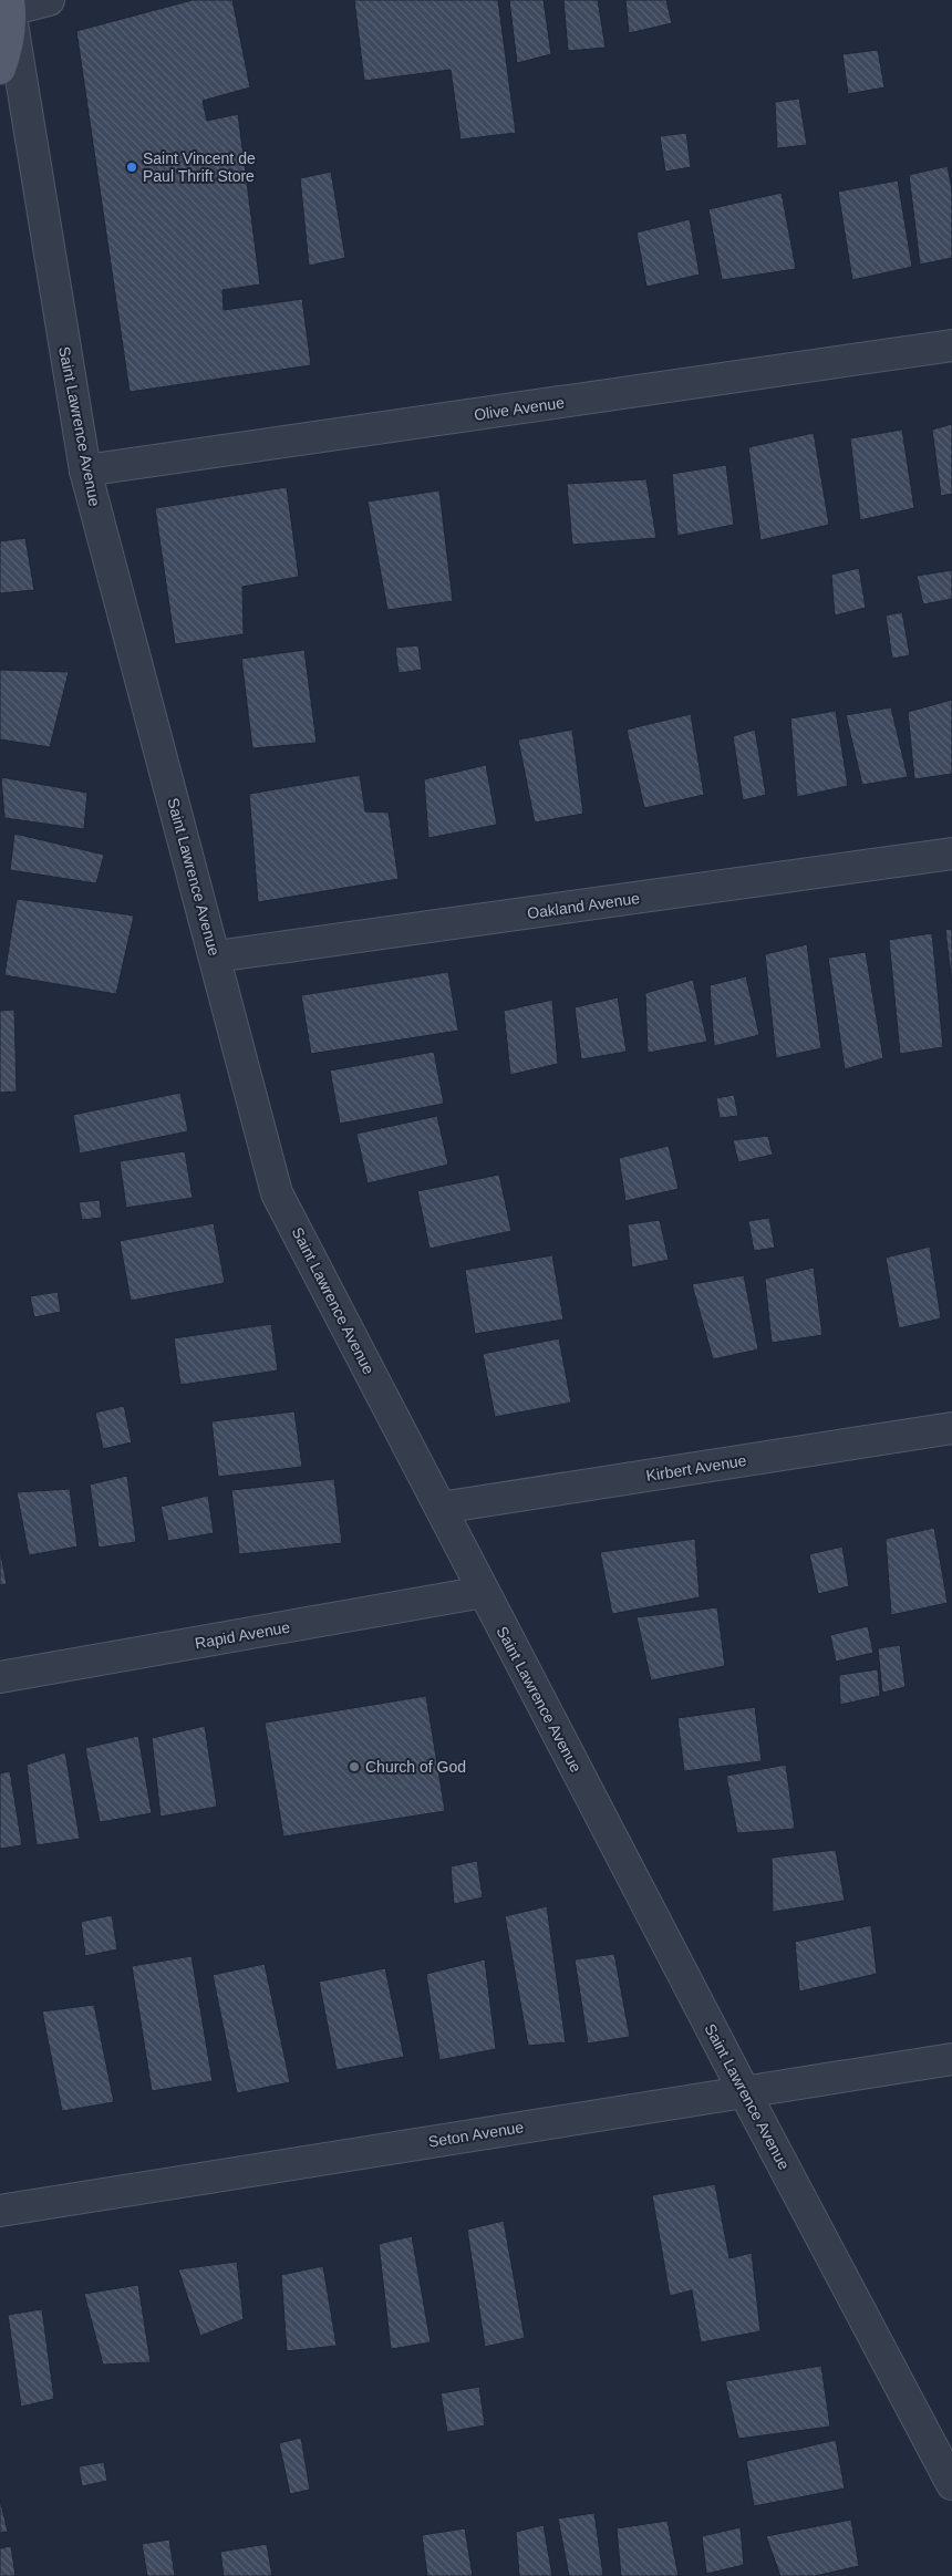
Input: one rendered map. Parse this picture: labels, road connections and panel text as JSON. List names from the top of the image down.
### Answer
{
  "streets": {
    "street": [
      "Olive Avenue",
      "Saint Lawrence Avenue",
      "Oakland Avenue",
      "Kirbert Avenue",
      "Rapid Avenue",
      "Seton Avenue"
    ]
  },
  "crossings": [
    ["Olive Avenue", "Saint Lawrence Avenue"],
    ["Saint Lawrence Avenue", "Oakland Avenue"],
    ["Saint Lawrence Avenue", "Kirbert Avenue"],
    ["Saint Lawrence Avenue", "Rapid Avenue"],
    ["Saint Lawrence Avenue", "Seton Avenue"]
  ],
  "places": ["Saint Vincent de Paul Thrift Store", "Church of God"]
}
